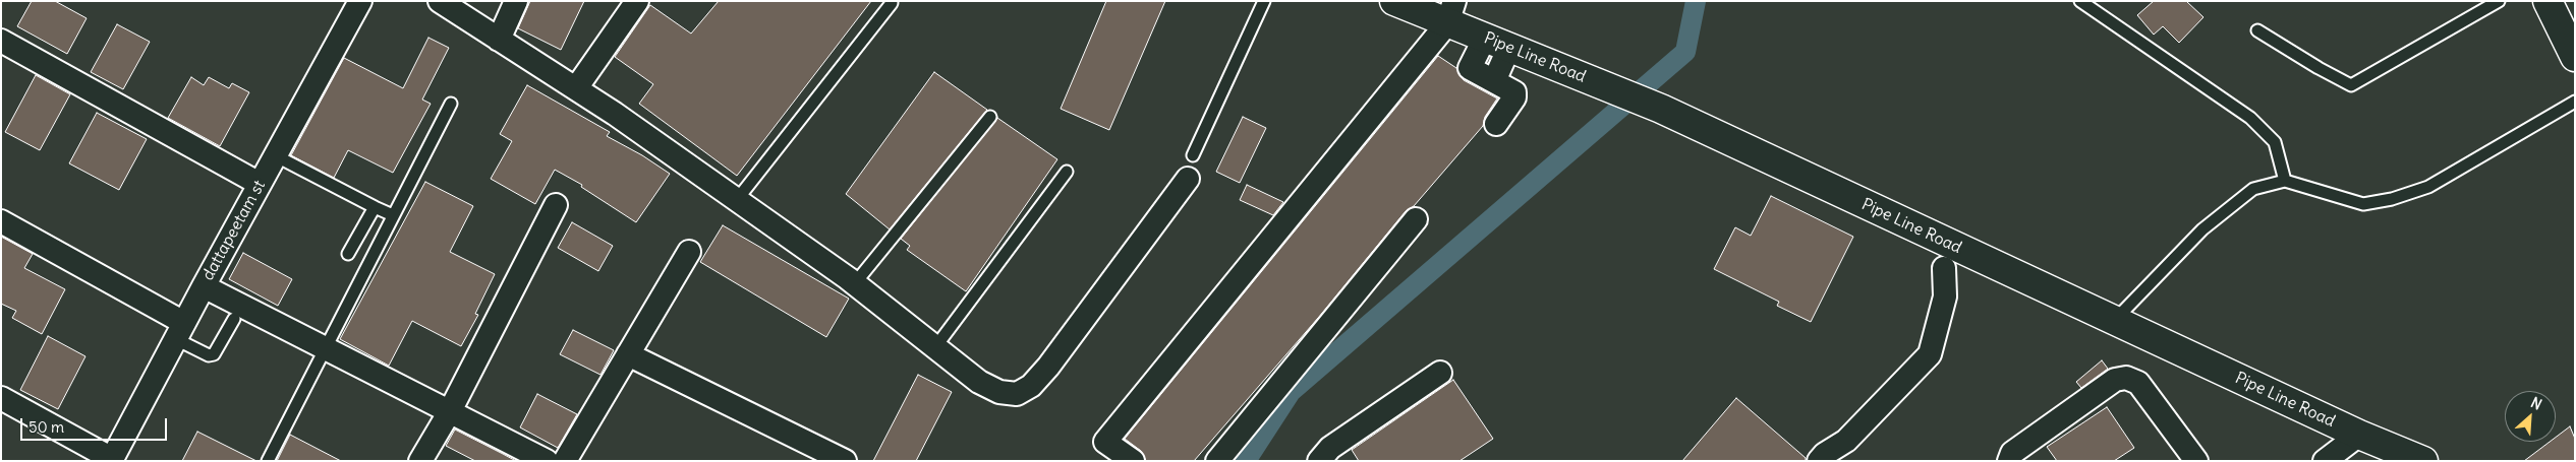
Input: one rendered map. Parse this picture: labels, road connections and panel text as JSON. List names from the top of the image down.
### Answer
{
  "streets": {
    "street": ["Pipe Line Road", "dattapeetam st"]
  },
  "scale_bar": "50 m",
  "north": "top right"
}
